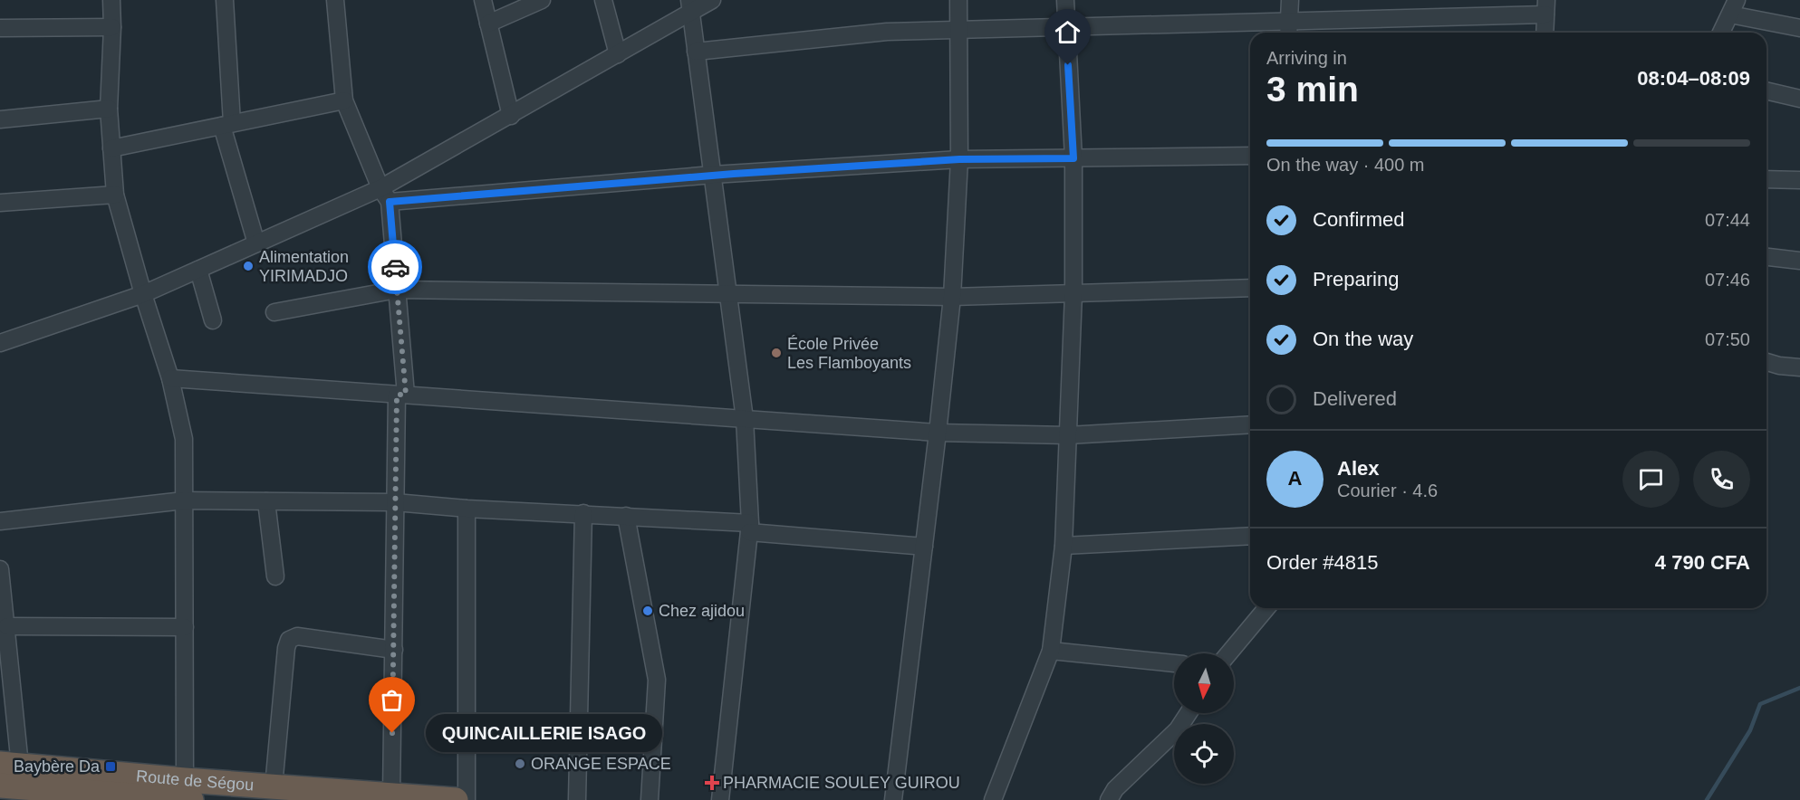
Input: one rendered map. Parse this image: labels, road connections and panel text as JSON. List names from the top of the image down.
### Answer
{
  "streets": {
    "highway": ["Route de Ségou"]
  },
  "places": {
    "other": [
      "Alimentation YIRIMADJO",
      "École Privée Les Flamboyants",
      "Chez ajidou",
      "QUINCAILLERIE ISAGO",
      "ORANGE ESPACE"
    ],
    "transit": ["Baybère Da"],
    "health": ["PHARMACIE SOULEY GUIROU"]
  },
  "north": "bottom",
  "page": {
    "heading": ["3 min", "Arriving in", "08:04–08:09"],
    "panel": [
      "Alex",
      "Courier · 4.6",
      "Order #4815",
      "4 790 CFA"
    ],
    "bar": "On the way · 400 m",
    "list": [
      ["Confirmed", "07:44"],
      ["Preparing", "07:46"],
      ["On the way", "07:50"],
      "Delivered"
    ],
    "round": "A",
    "bubble": "QUINCAILLERIE ISAGO"
  }
}
